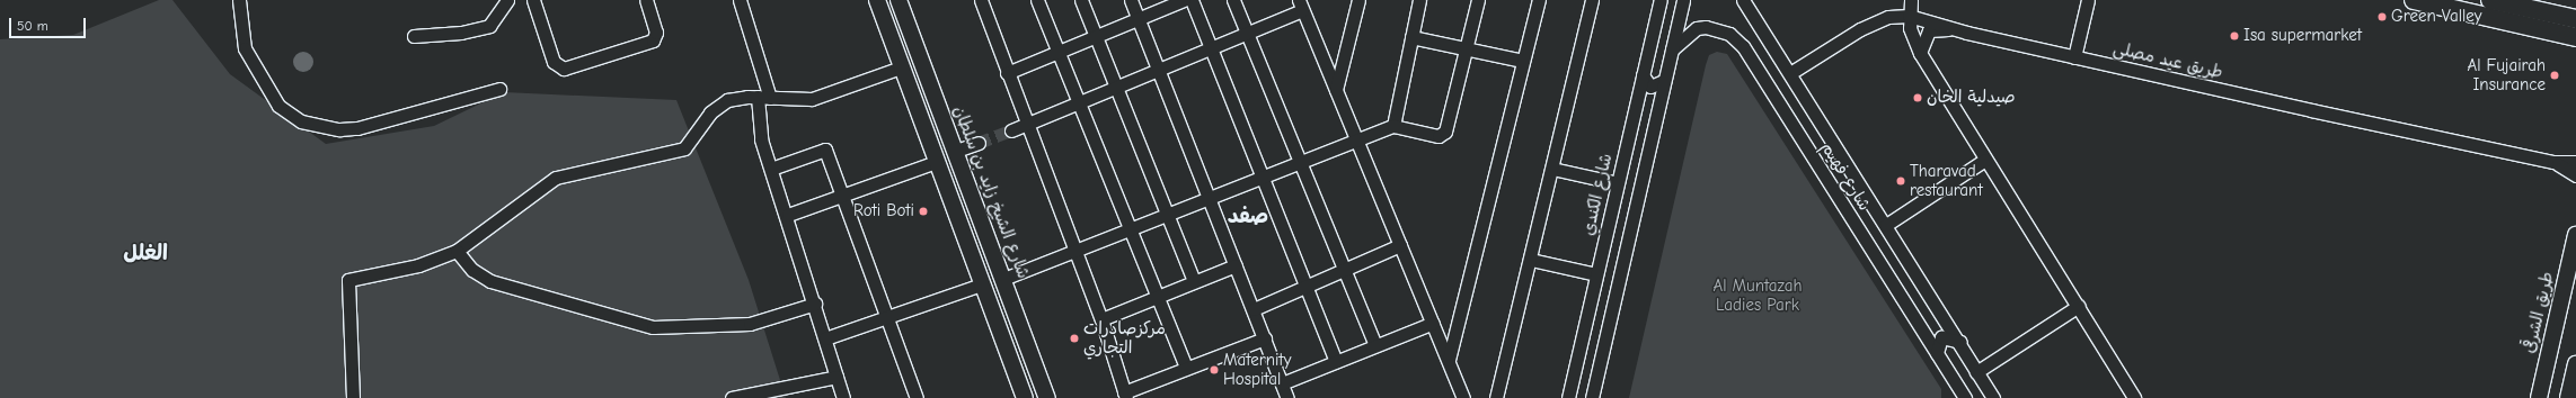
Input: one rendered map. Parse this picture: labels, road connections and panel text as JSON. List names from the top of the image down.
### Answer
{
  "streets": {
    "main road": ["شارع الشيخ زايد بن سلطان", "طريق الشرقى"],
    "street": ["طريق عيد مصلى", "شارع فهيم", "شارع الكندي"]
  },
  "crossings": [
    ["طريق عيد مصلى", "شارع فهيم"]
  ],
  "districts": ["صفد", "الغلل"],
  "parks": ["Al Muntazah Ladies Park"],
  "places": [
    "Green Valley",
    "Isa supermarket",
    "Al Fujairah Insurance",
    "صيدلية الخان",
    "Tharavad restaurant",
    "Roti Boti",
    "مركزصادرات التجاري",
    "Maternity Hospital"
  ],
  "scale_bar": "50 m"
}
